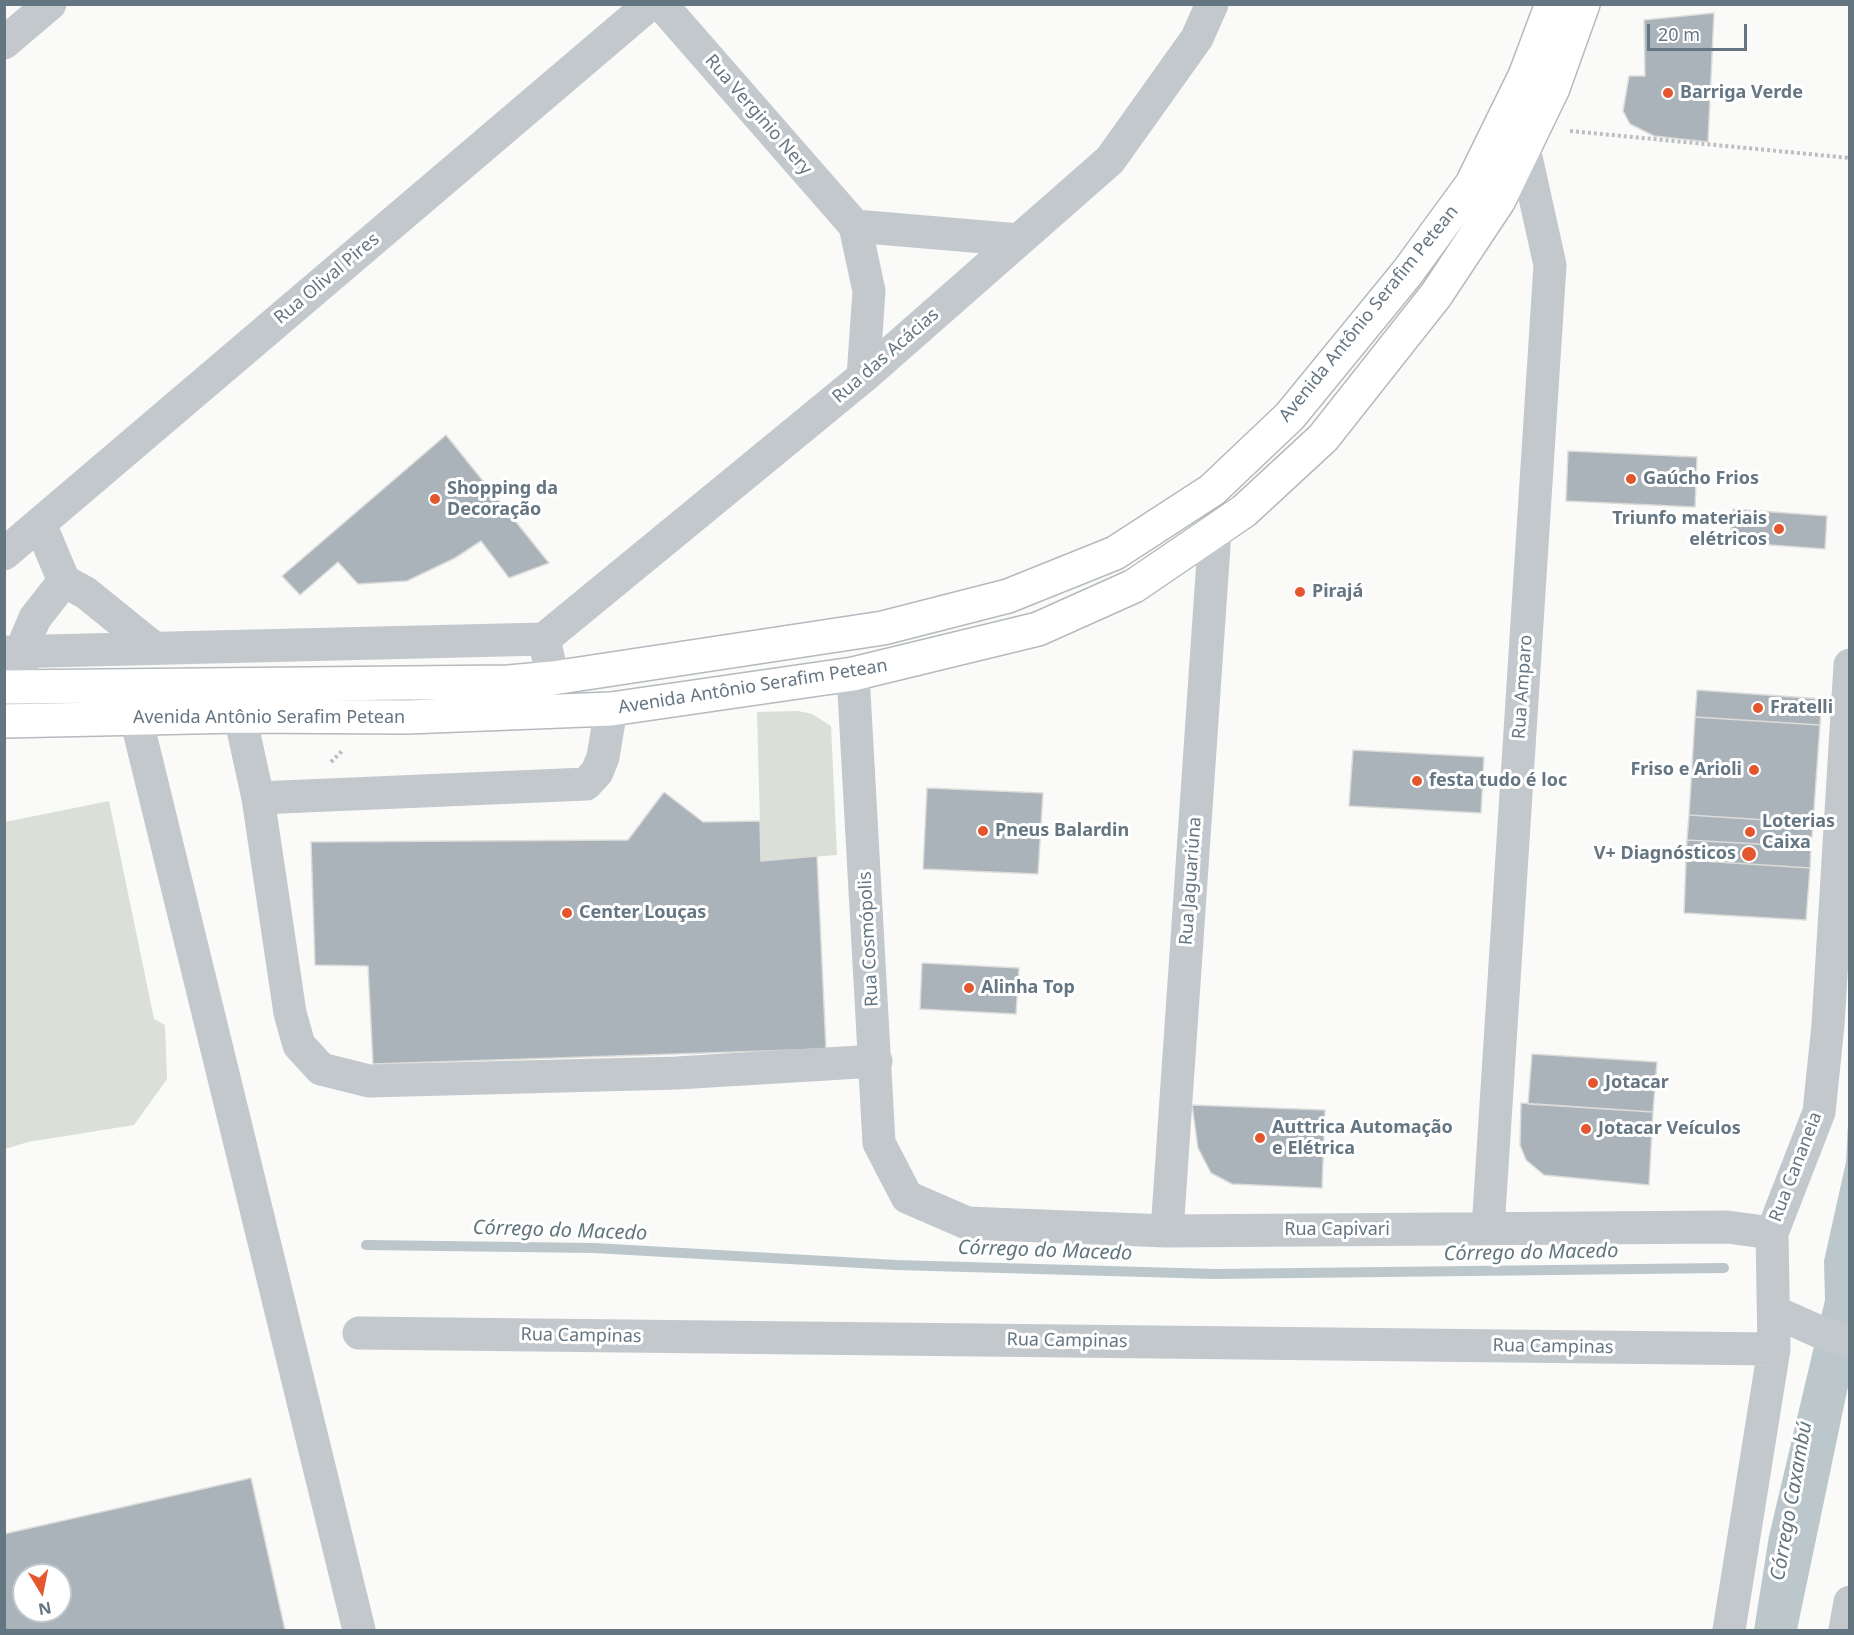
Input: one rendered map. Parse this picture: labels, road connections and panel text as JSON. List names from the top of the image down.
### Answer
{
  "streets": {
    "main road": ["Avenida Antônio Serafim Petean"],
    "street": [
      "Rua Verginio Nery",
      "Rua Olival Pires",
      "Rua das Acácias",
      "Rua Amparo",
      "Rua Jaguariúna",
      "Rua Cosmópolis",
      "Rua Cananeia",
      "Rua Capivari",
      "Rua Campinas"
    ]
  },
  "crossings": [
    ["Rua Verginio Nery", "Rua das Acácias"],
    ["Avenida Antônio Serafim Petean", "Rua Amparo"],
    ["Avenida Antônio Serafim Petean", "Rua Jaguariúna"],
    ["Avenida Antônio Serafim Petean", "Rua Cosmópolis"],
    ["Rua Amparo", "Rua Capivari"],
    ["Rua Jaguariúna", "Rua Capivari"],
    ["Rua Cosmópolis", "Rua Capivari"],
    ["Rua Cananeia", "Rua Capivari"],
    ["Rua Cananeia", "Rua Campinas"]
  ],
  "water": ["Córrego do Macedo", "Córrego Caxambú"],
  "places": [
    "Barriga Verde",
    "Gaúcho Frios",
    "Shopping da Decoração",
    "Triunfo materiais elétricos",
    "Pirajá",
    "Fratelli",
    "Friso e Arioli",
    "festa tudo é loc",
    "Pneus Balardin",
    "Loterias Caixa",
    "V+ Diagnósticos",
    "Center Louças",
    "Alinha Top",
    "Jotacar",
    "Jotacar Veículos",
    "Auttrica Automação e Elétrica"
  ],
  "scale_bar": "20 m",
  "north": "bottom"
}
